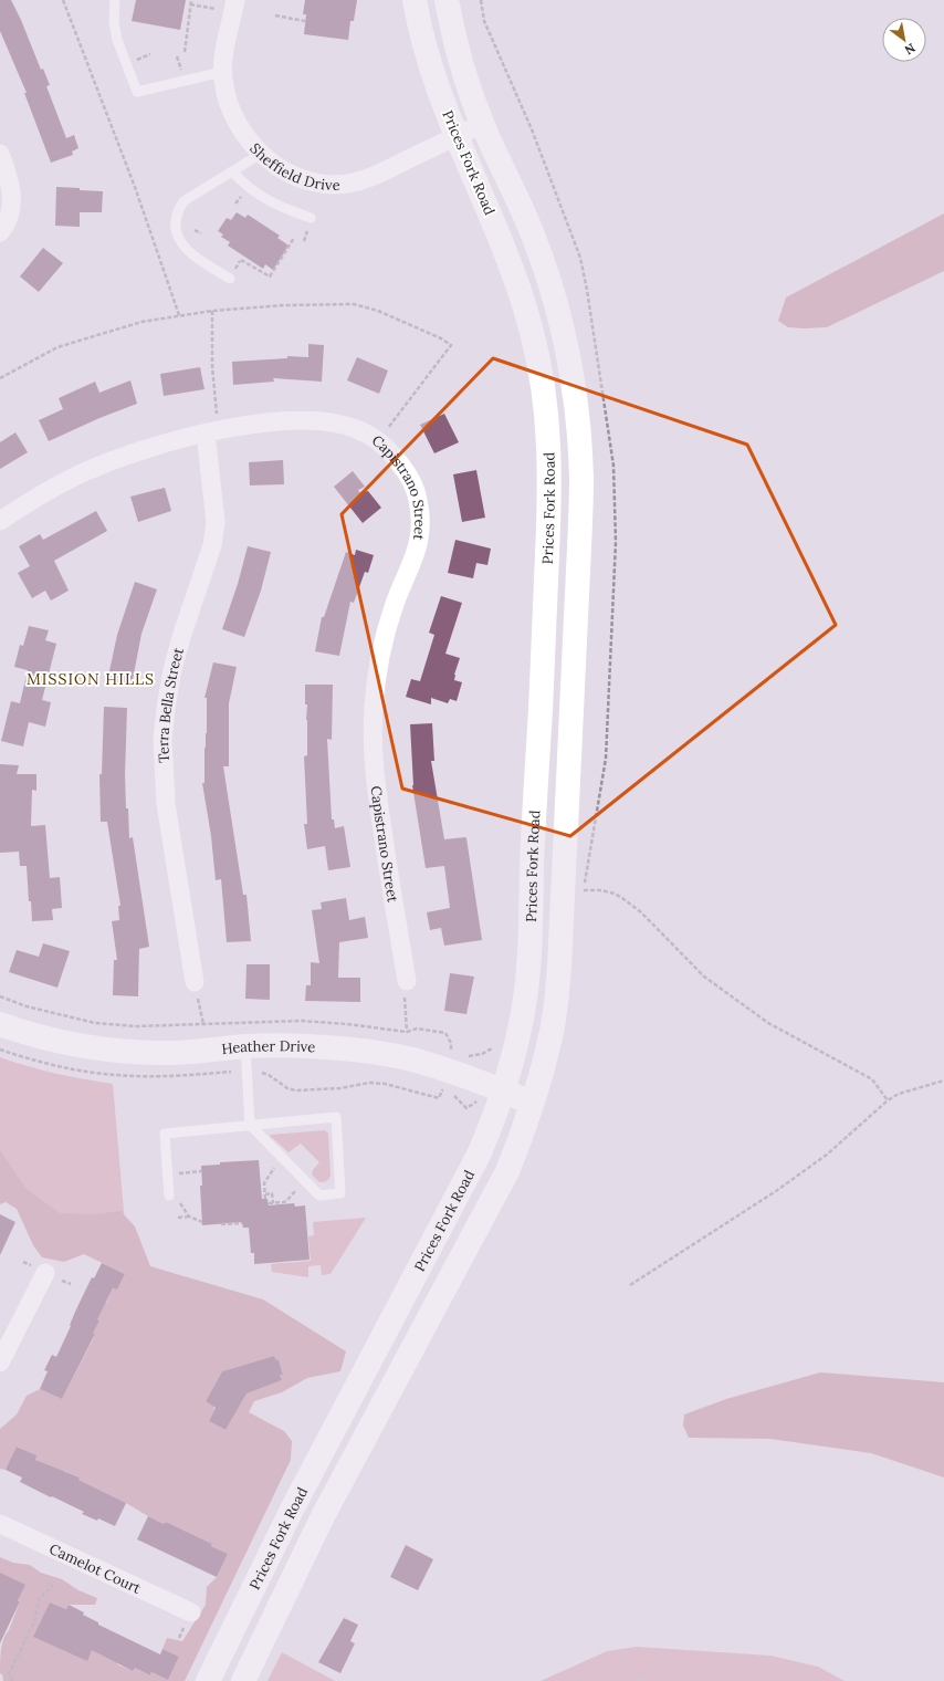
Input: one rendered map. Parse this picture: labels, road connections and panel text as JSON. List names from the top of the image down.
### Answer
{
  "streets": {
    "main road": ["Prices Fork Road", "Heather Drive"],
    "street": [
      "Sheffield Drive",
      "Capistrano Street",
      "Terra Bella Street",
      "Camelot Court"
    ]
  },
  "crossings": [
    ["Sheffield Drive", "Prices Fork Road"],
    ["Prices Fork Road", "Heather Drive"],
    ["Capistrano Street", "Terra Bella Street"]
  ],
  "districts": ["MISSION HILLS"],
  "north": "bottom right"
}
